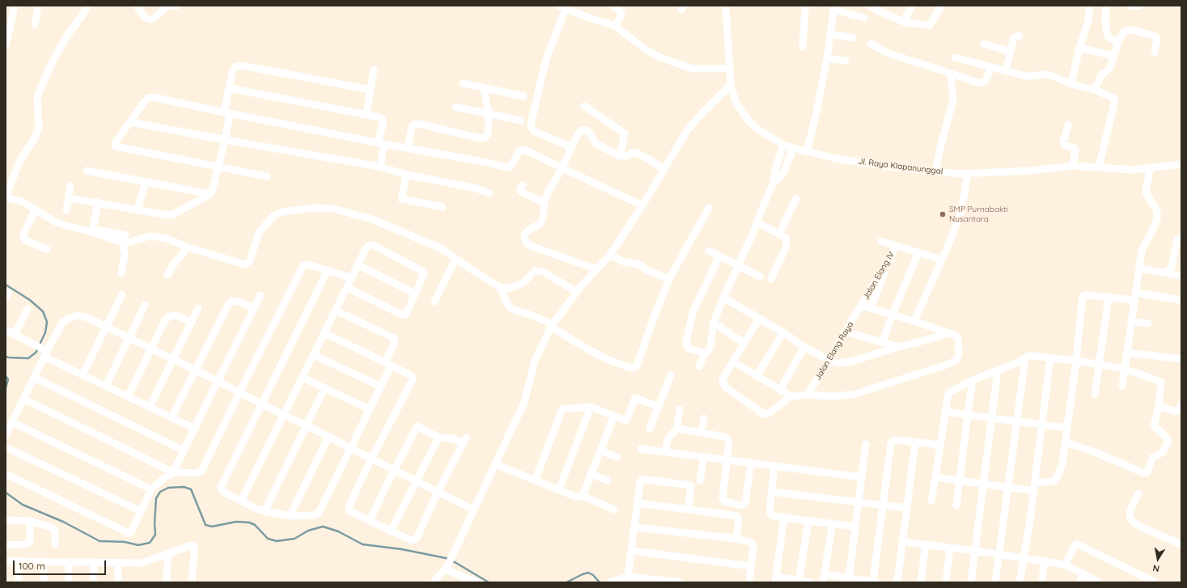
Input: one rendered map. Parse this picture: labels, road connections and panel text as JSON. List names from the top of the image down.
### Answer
{
  "streets": {
    "street": ["Jl. Raya Klapanunggal", "Jalan Elang IV", "Jalan Elang Raya"]
  },
  "crossings": [
    ["Jalan Elang IV", "Jalan Elang Raya"]
  ],
  "places": ["SMP Purnabakti Nusantara"],
  "scale_bar": "100 m",
  "north": "bottom"
}
